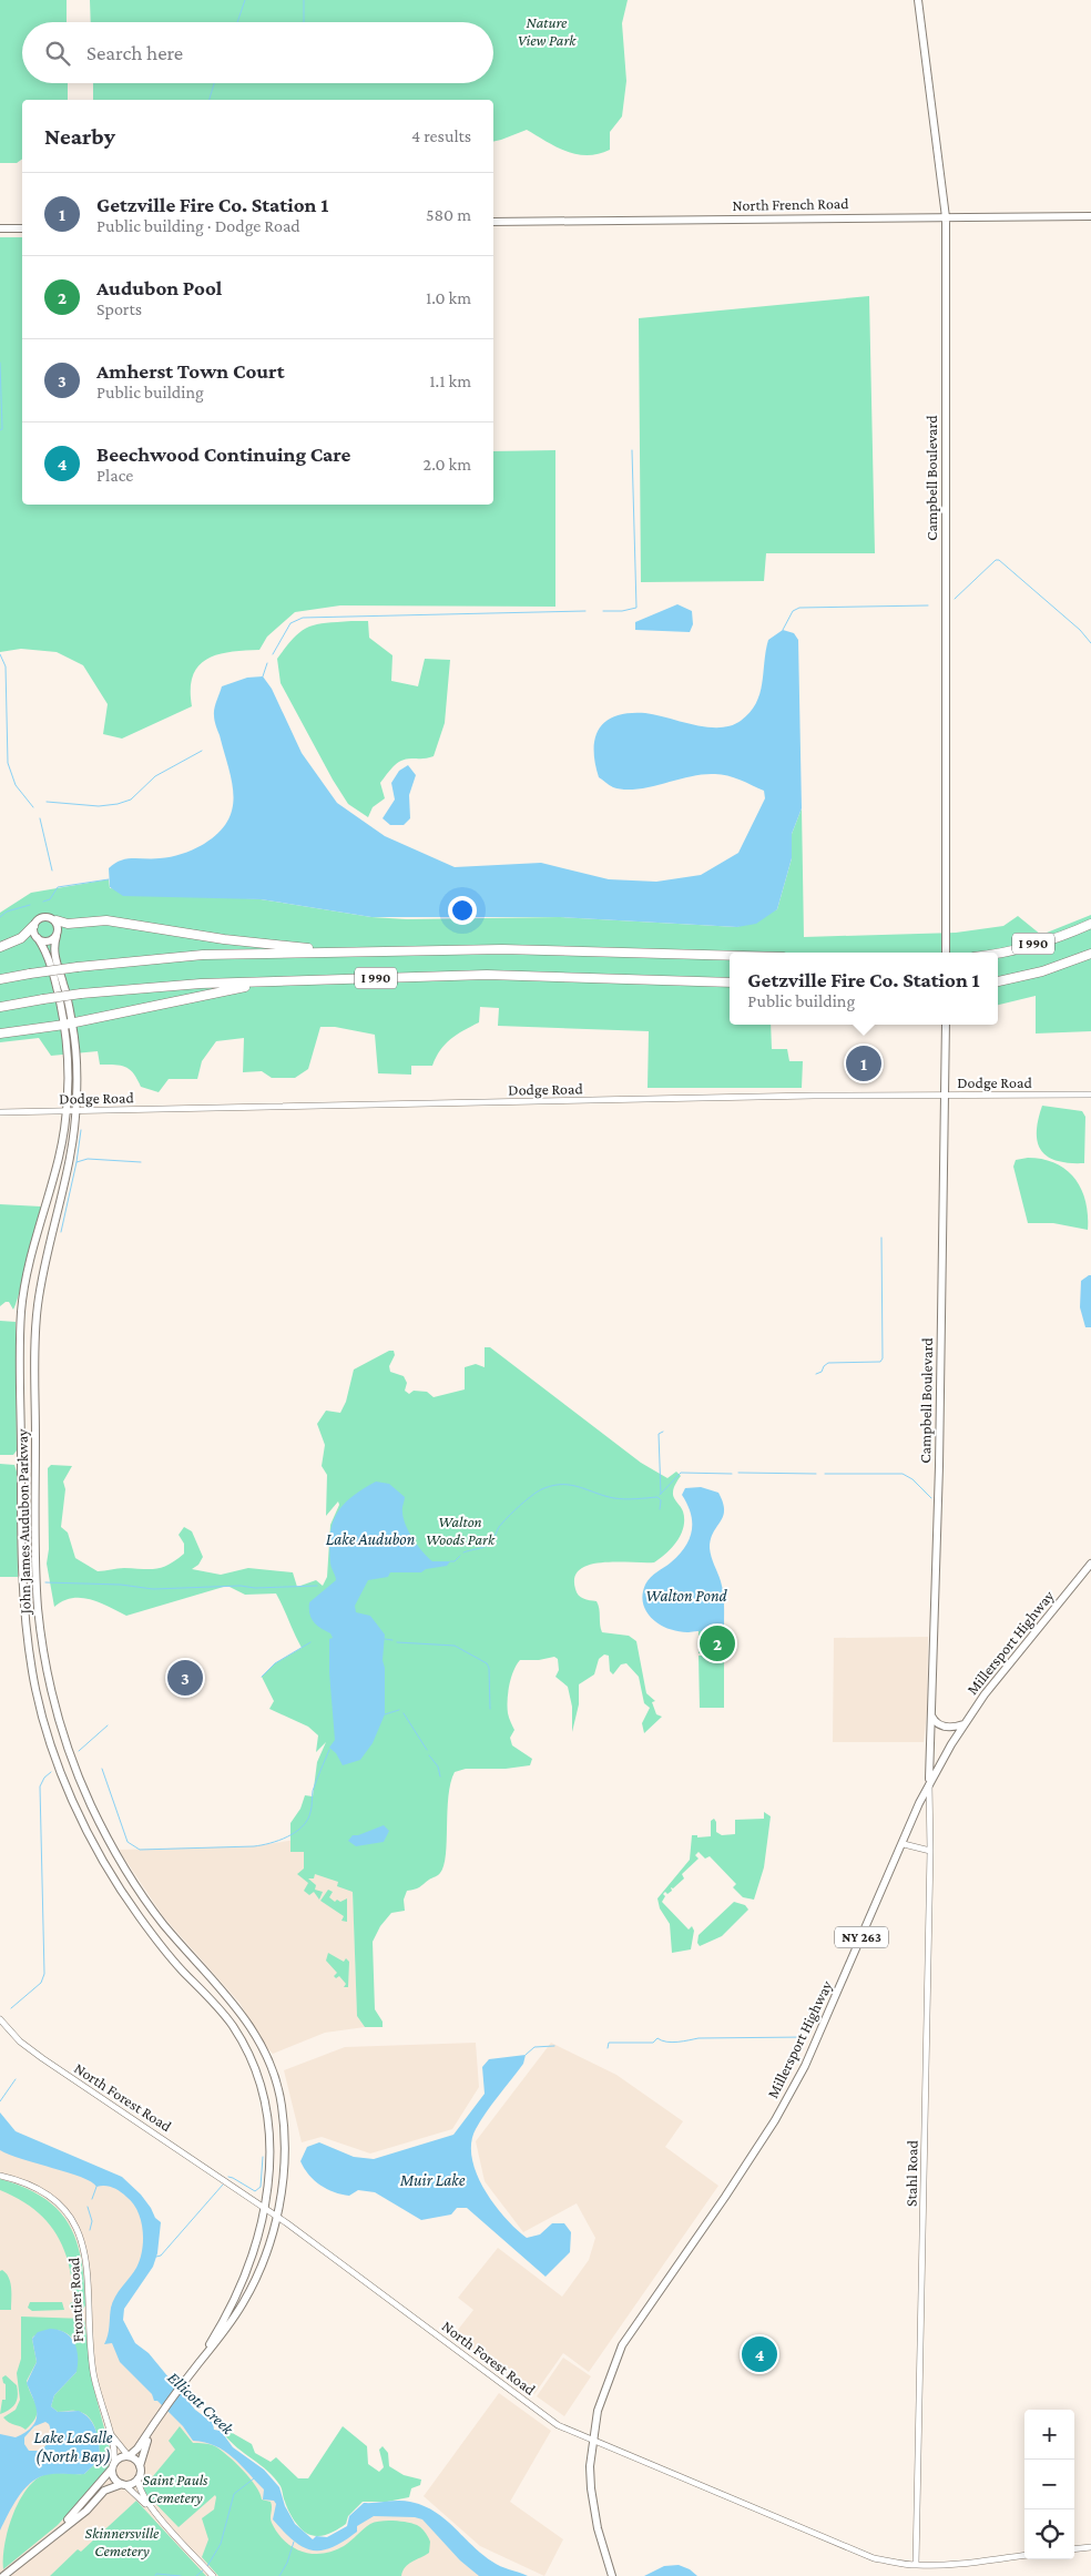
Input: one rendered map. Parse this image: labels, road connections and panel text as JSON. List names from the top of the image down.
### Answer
{
  "streets": {
    "highway": ["I 990"],
    "main road": [
      "North French Road",
      "Campbell Boulevard",
      "John James Audubon Parkway",
      "Millersport Highway",
      "NY 263"
    ],
    "street": [
      "Dodge Road",
      "North Forest Road",
      "Stahl Road",
      "Frontier Road"
    ]
  },
  "crossings": [
    ["North French Road", "Campbell Boulevard"],
    ["Campbell Boulevard", "Dodge Road"],
    ["Campbell Boulevard", "Millersport Highway"],
    ["Campbell Boulevard", "Stahl Road"],
    ["Dodge Road", "John James Audubon Parkway"],
    ["John James Audubon Parkway", "North Forest Road"],
    ["John James Audubon Parkway", "Frontier Road"],
    ["Millersport Highway", "North Forest Road"],
    ["Millersport Highway", "Stahl Road"],
    ["North Forest Road", "Stahl Road"]
  ],
  "water": [
    "Lake Audubon",
    "Walton Pond",
    "Muir Lake",
    "Ellicott Creek",
    "Lake LaSalle (North Bay)"
  ],
  "parks": [
    "Nature View Park",
    "Walton Woods Park",
    "Saint Pauls Cemetery",
    "Skinnersville Cemetery"
  ],
  "page": {
    "search": "Search here",
    "heading": ["Nearby", "4 results"],
    "list": [
      {
        "mark": "1",
        "name": "Getzville Fire Co. Station 1",
        "note": "Public building · Dodge Road",
        "value": "580 m"
      },
      {
        "mark": "2",
        "name": "Audubon Pool",
        "note": "Sports",
        "value": "1.0 km"
      },
      {
        "mark": "3",
        "name": "Amherst Town Court",
        "note": "Public building",
        "value": "1.1 km"
      },
      {
        "mark": "4",
        "name": "Beechwood Continuing Care",
        "note": "Place",
        "value": "2.0 km"
      }
    ],
    "popup": ["Getzville Fire Co. Station 1", "Public building"],
    "pins": [
      "1",
      "2",
      "3",
      "4"
    ],
    "map_buttons": ["+", "−"]
  }
}
